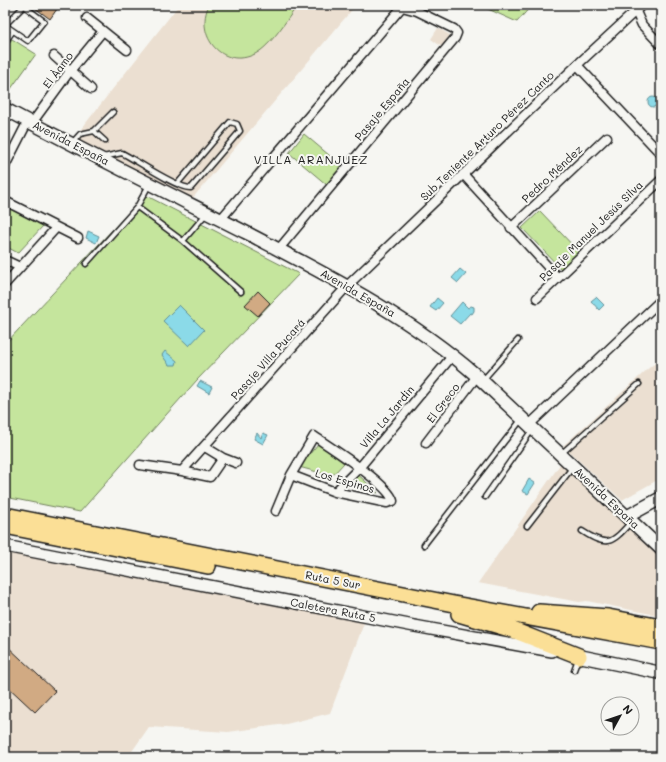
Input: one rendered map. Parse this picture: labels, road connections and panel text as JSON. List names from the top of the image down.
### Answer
{
  "streets": {
    "highway": ["Ruta 5 Sur"],
    "main road": ["Avenida España", "Caletera Ruta 5"],
    "street": [
      "El Àamo",
      "Pasaje España",
      "Sub Teniente Arturo Pérez Canto",
      "Pedro Méndez",
      "Pasaje Manuel Jesús Silva",
      "Pasaje Villa Pucará",
      "El Greco",
      "Villa La Jardin",
      "Los Espinos"
    ]
  },
  "crossings": [
    ["El Àamo", "Avenida España"],
    ["Pasaje España", "Avenida España"],
    ["Sub Teniente Arturo Pérez Canto", "Avenida España"],
    ["Sub Teniente Arturo Pérez Canto", "Pasaje Villa Pucará"],
    ["Avenida España", "Pasaje Villa Pucará"],
    ["Avenida España", "El Greco"],
    ["Avenida España", "Villa La Jardin"],
    ["Villa La Jardin", "Los Espinos"]
  ],
  "districts": ["VILLA ARANJUEZ"],
  "north": "top right"
}
